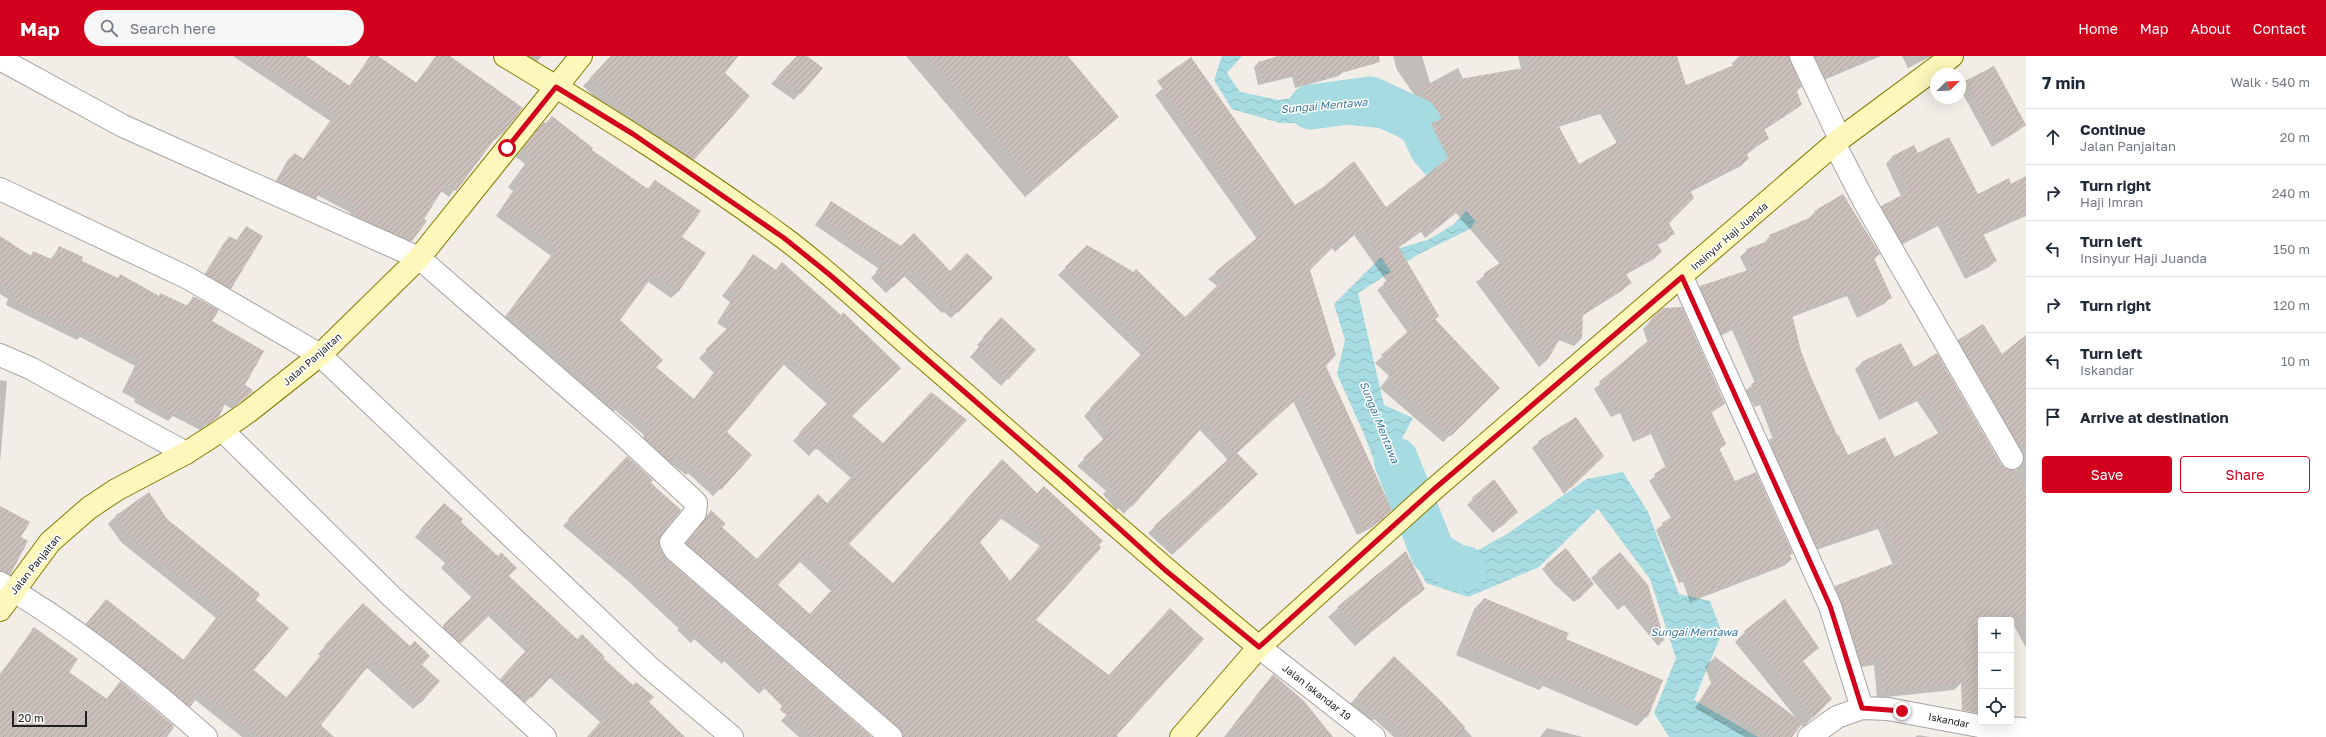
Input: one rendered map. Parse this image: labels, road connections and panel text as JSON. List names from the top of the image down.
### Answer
{
  "streets": {
    "street": [
      "Insinyur Haji Juanda",
      "Jalan Panjaitan",
      "Jalan Iskandar 19",
      "Iskandar"
    ]
  },
  "crossings": [
    ["Insinyur Haji Juanda", "Jalan Iskandar 19"]
  ],
  "water": ["Sungai Mentawa"],
  "scale_bar": "20 m",
  "north": "top right",
  "page": {
    "header": "Map",
    "search": "Search here",
    "nav": [
      "Home",
      "Map",
      "About",
      "Contact"
    ],
    "heading": ["7 min", "Walk · 540 m"],
    "list": [
      ["Continue", "Jalan Panjaitan", "20 m"],
      ["Turn right", "Haji Imran", "240 m"],
      ["Turn left", "Insinyur Haji Juanda", "150 m"],
      ["Turn right", "120 m"],
      ["Turn left", "Iskandar", "10 m"],
      "Arrive at destination"
    ],
    "buttons": ["Save", "Share"],
    "map_buttons": ["+", "−"],
    "scale": "20 m"
  }
}
